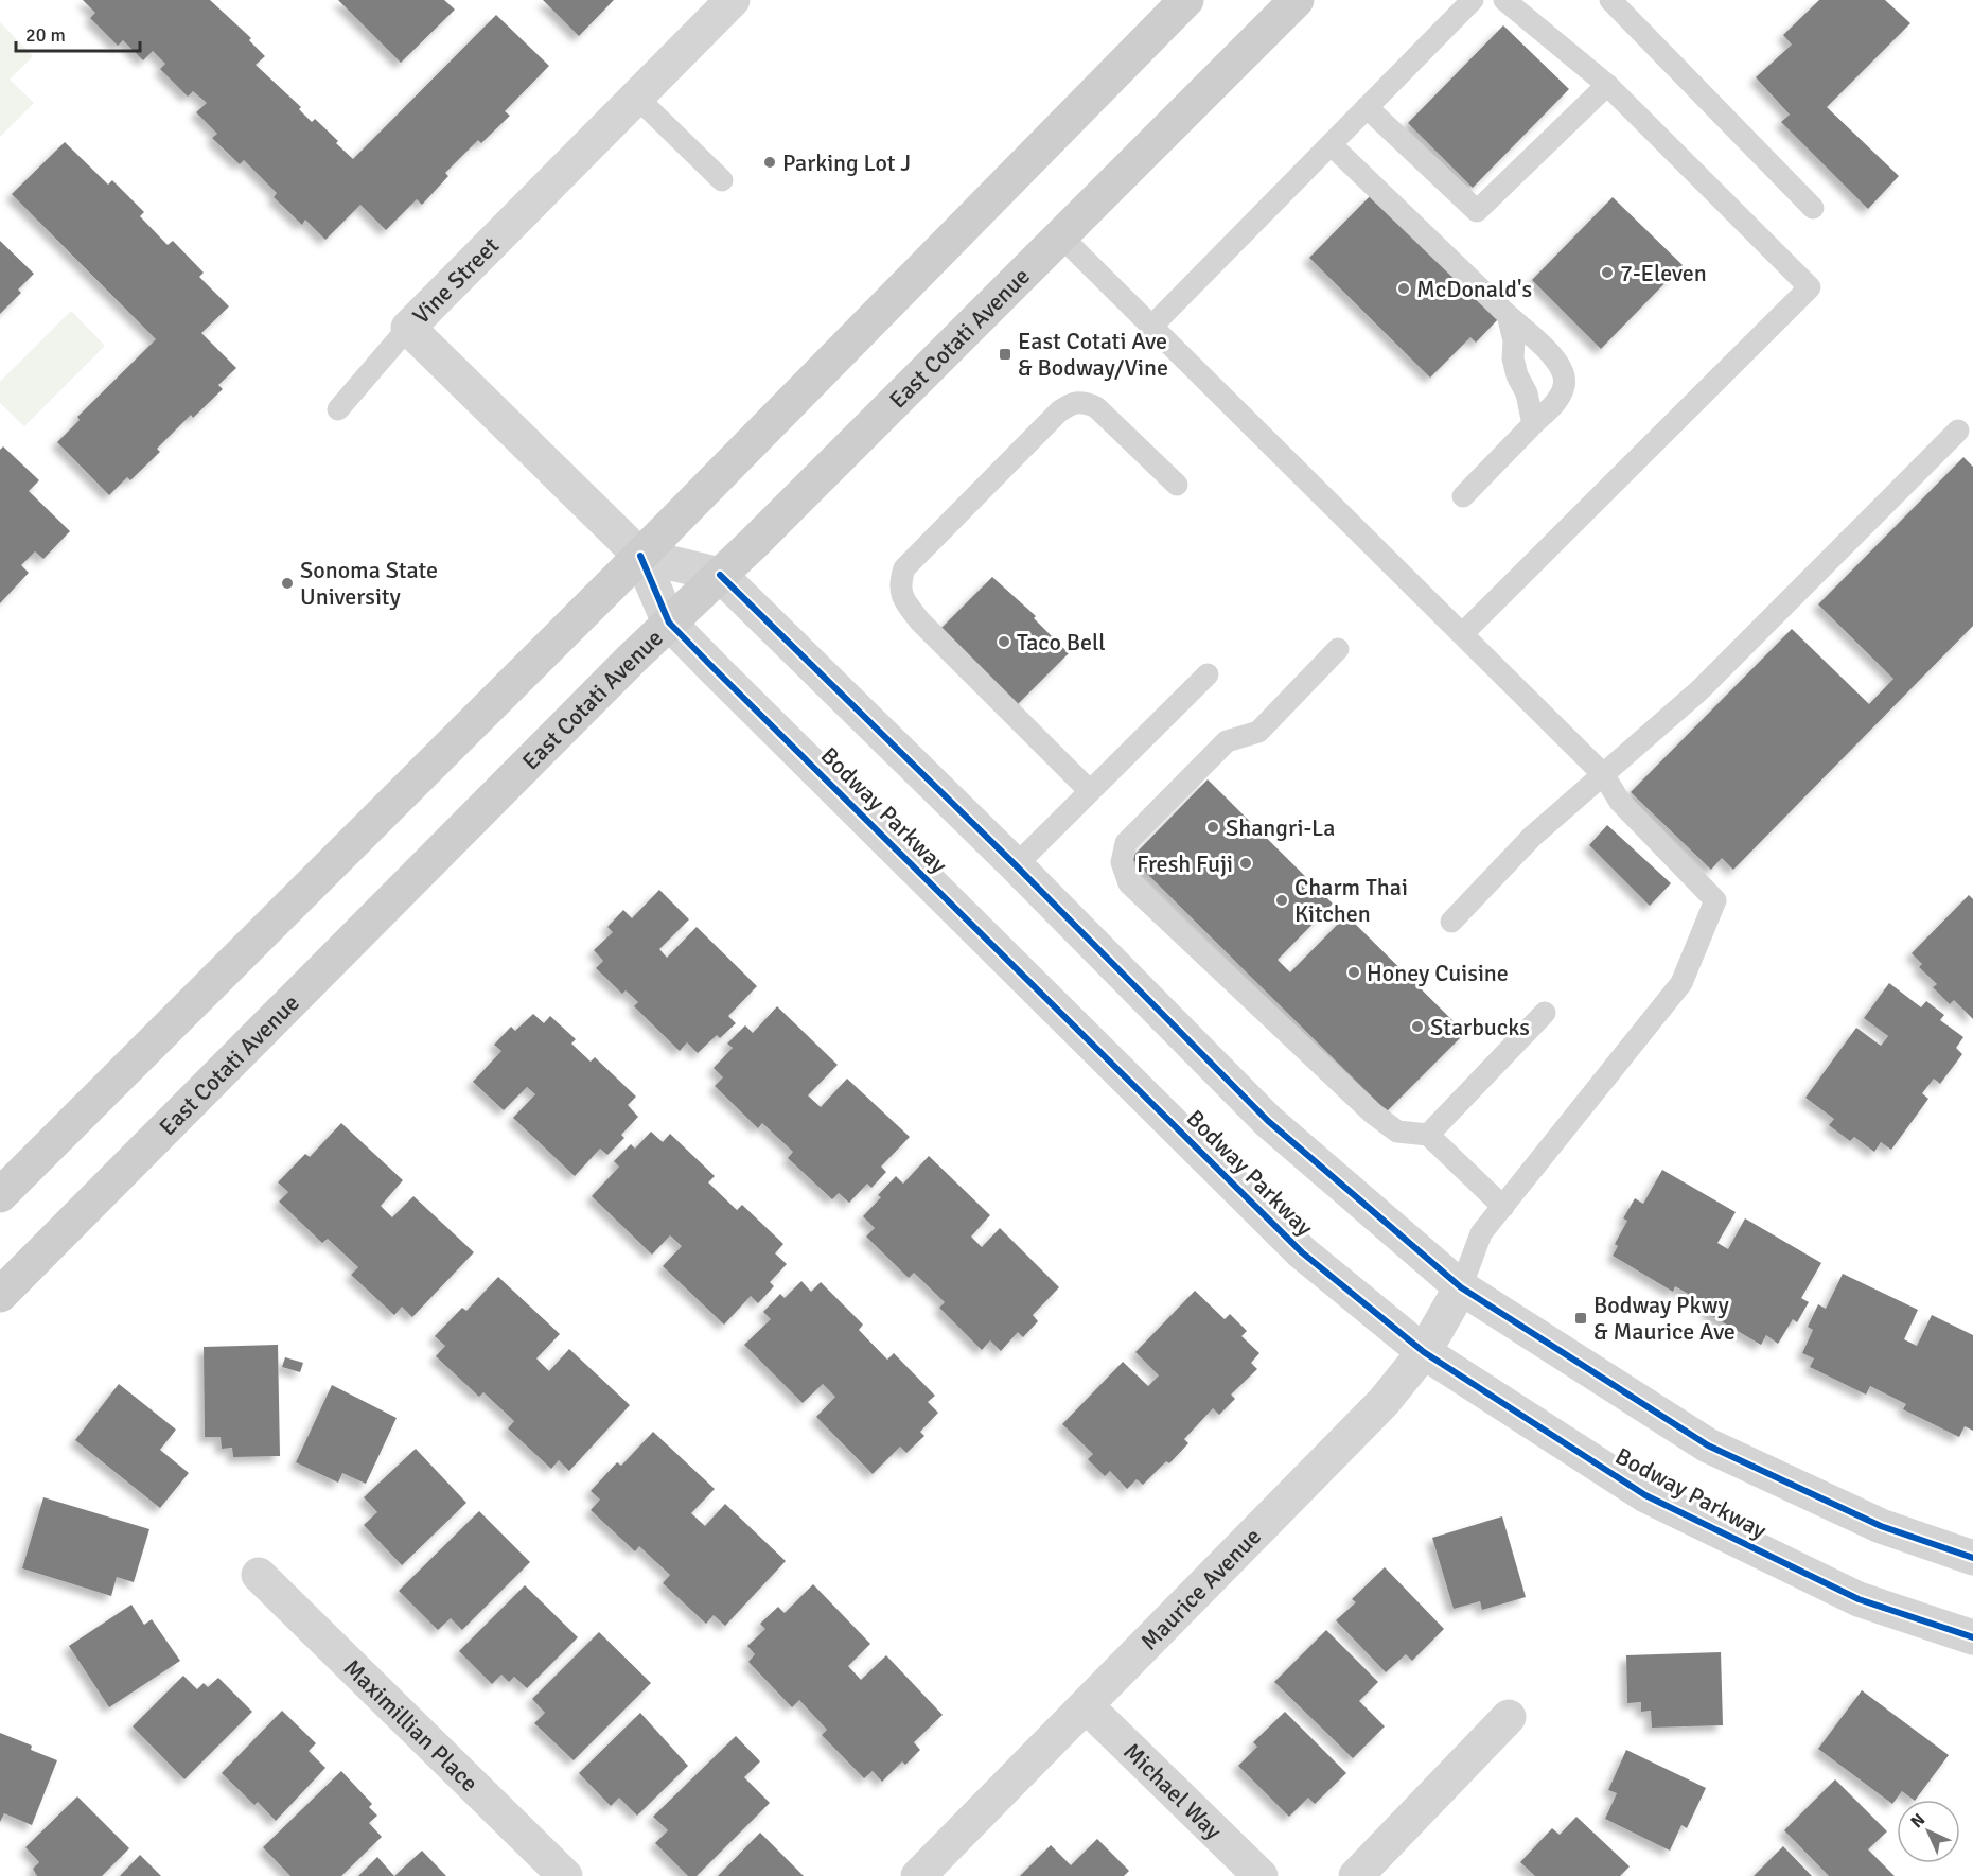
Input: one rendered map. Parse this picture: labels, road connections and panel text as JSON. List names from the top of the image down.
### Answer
{
  "streets": {
    "main road": ["East Cotati Avenue"],
    "street": [
      "Vine Street",
      "Bodway Parkway",
      "Maurice Avenue",
      "Maximillian Place",
      "Michael Way"
    ]
  },
  "crossings": [
    ["Vine Street", "Bodway Parkway"],
    ["East Cotati Avenue", "Bodway Parkway"],
    ["Bodway Parkway", "Maurice Avenue"],
    ["Maurice Avenue", "Michael Way"]
  ],
  "places": {
    "other": [
      "Parking Lot J",
      "7-Eleven",
      "McDonald's",
      "Sonoma State University",
      "Taco Bell",
      "Shangri-La",
      "Fresh Fuji",
      "Charm Thai Kitchen",
      "Honey Cuisine",
      "Starbucks"
    ],
    "transit": ["East Cotati Ave & Bodway/Vine", "Bodway Pkwy & Maurice Ave"]
  },
  "scale_bar": "20 m",
  "north": "top left"
}
